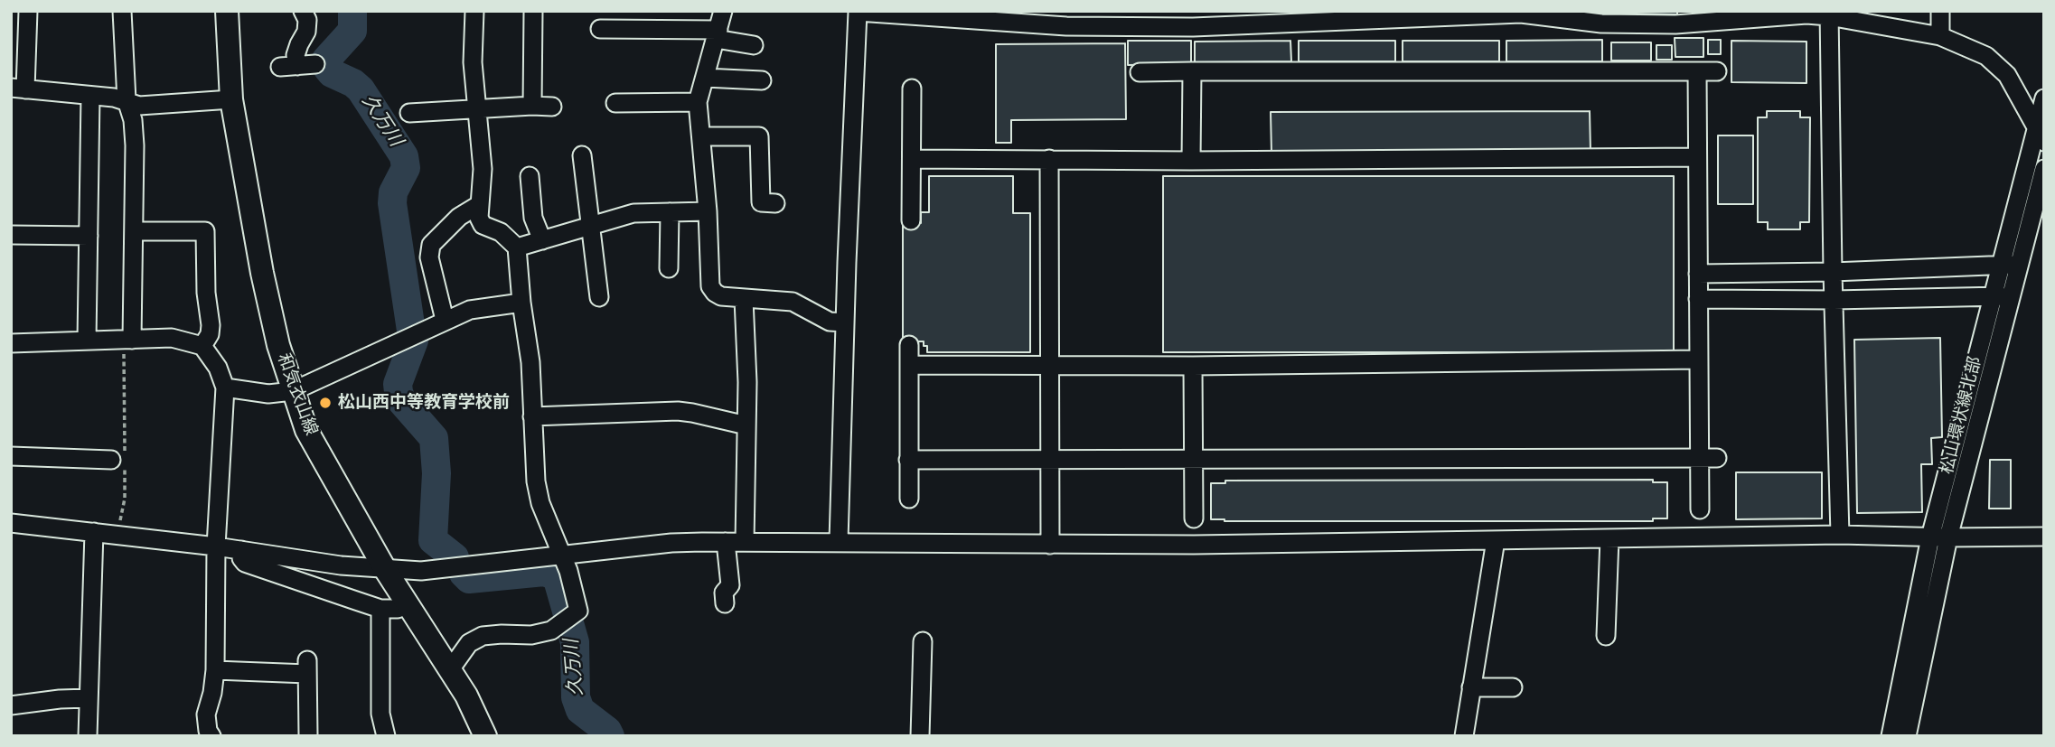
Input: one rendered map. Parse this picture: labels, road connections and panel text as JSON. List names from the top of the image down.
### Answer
{
  "streets": {
    "main road": ["和気衣山線"],
    "street": ["松山環状線北部"]
  },
  "water": ["久万川"],
  "places": ["松山西中等教育学校前"]
}
